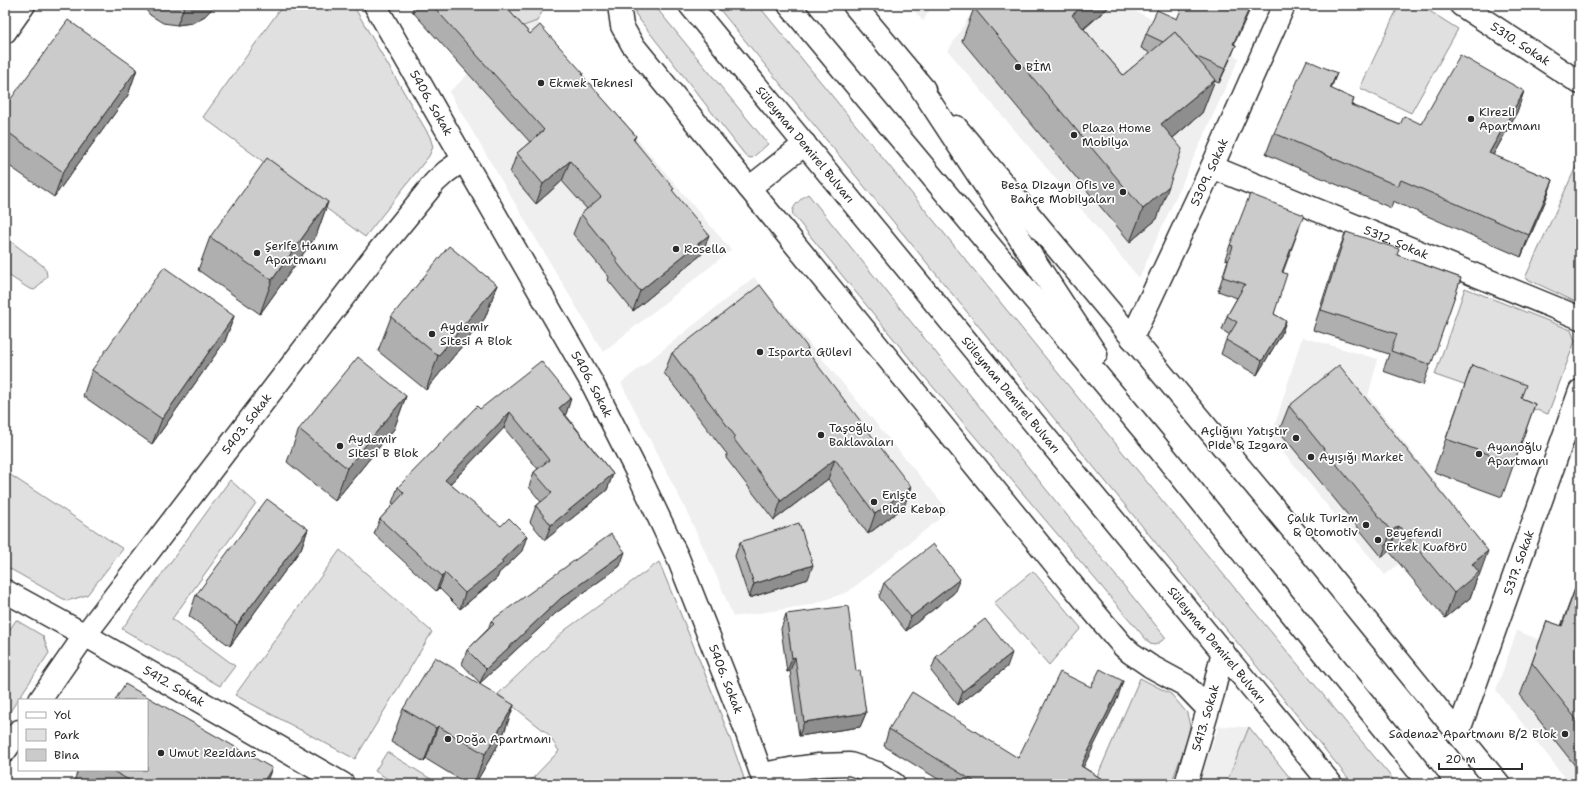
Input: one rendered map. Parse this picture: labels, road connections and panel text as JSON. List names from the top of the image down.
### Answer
{
  "streets": {
    "main road": [
      "5310. Sokak",
      "5406. Sokak",
      "Süleyman Demirel Bulvarı",
      "5309. Sokak",
      "5312. Sokak",
      "5403. Sokak",
      "5317. Sokak",
      "5412. Sokak",
      "5413. Sokak"
    ]
  },
  "crossings": [
    ["5406. Sokak", "5403. Sokak"],
    ["Süleyman Demirel Bulvarı", "5413. Sokak"],
    ["5309. Sokak", "5312. Sokak"],
    ["5403. Sokak", "5412. Sokak"]
  ],
  "places": [
    "BİM",
    "Ekmek Teknesi",
    "Kirezli Apartmanı",
    "Plaza Home Mobilya",
    "Besa Dizayn Ofis ve Bahçe Mobilyaları",
    "Rosella",
    "Şerife Hanım Apartmanı",
    "Aydemir Sitesi A Blok",
    "Isparta Gülevi",
    "Taşoğlu Baklavaları",
    "Açlığını Yatıştır Pide & Izgara",
    "Aydemir Sitesi B Blok",
    "Ayanoğlu Apartmanı",
    "Ayışığı Market",
    "Enişte Pide Kebap",
    "Çalık Turizm & Otomotiv",
    "Beyefendi Erkek Kuaförü",
    "Sadenaz Apartmanı B/2 Blok",
    "Doğa Apartmanı",
    "Umut Rezidans"
  ],
  "legend": ["Yol", "Park", "Bina"],
  "scale_bar": "20 m"
}
